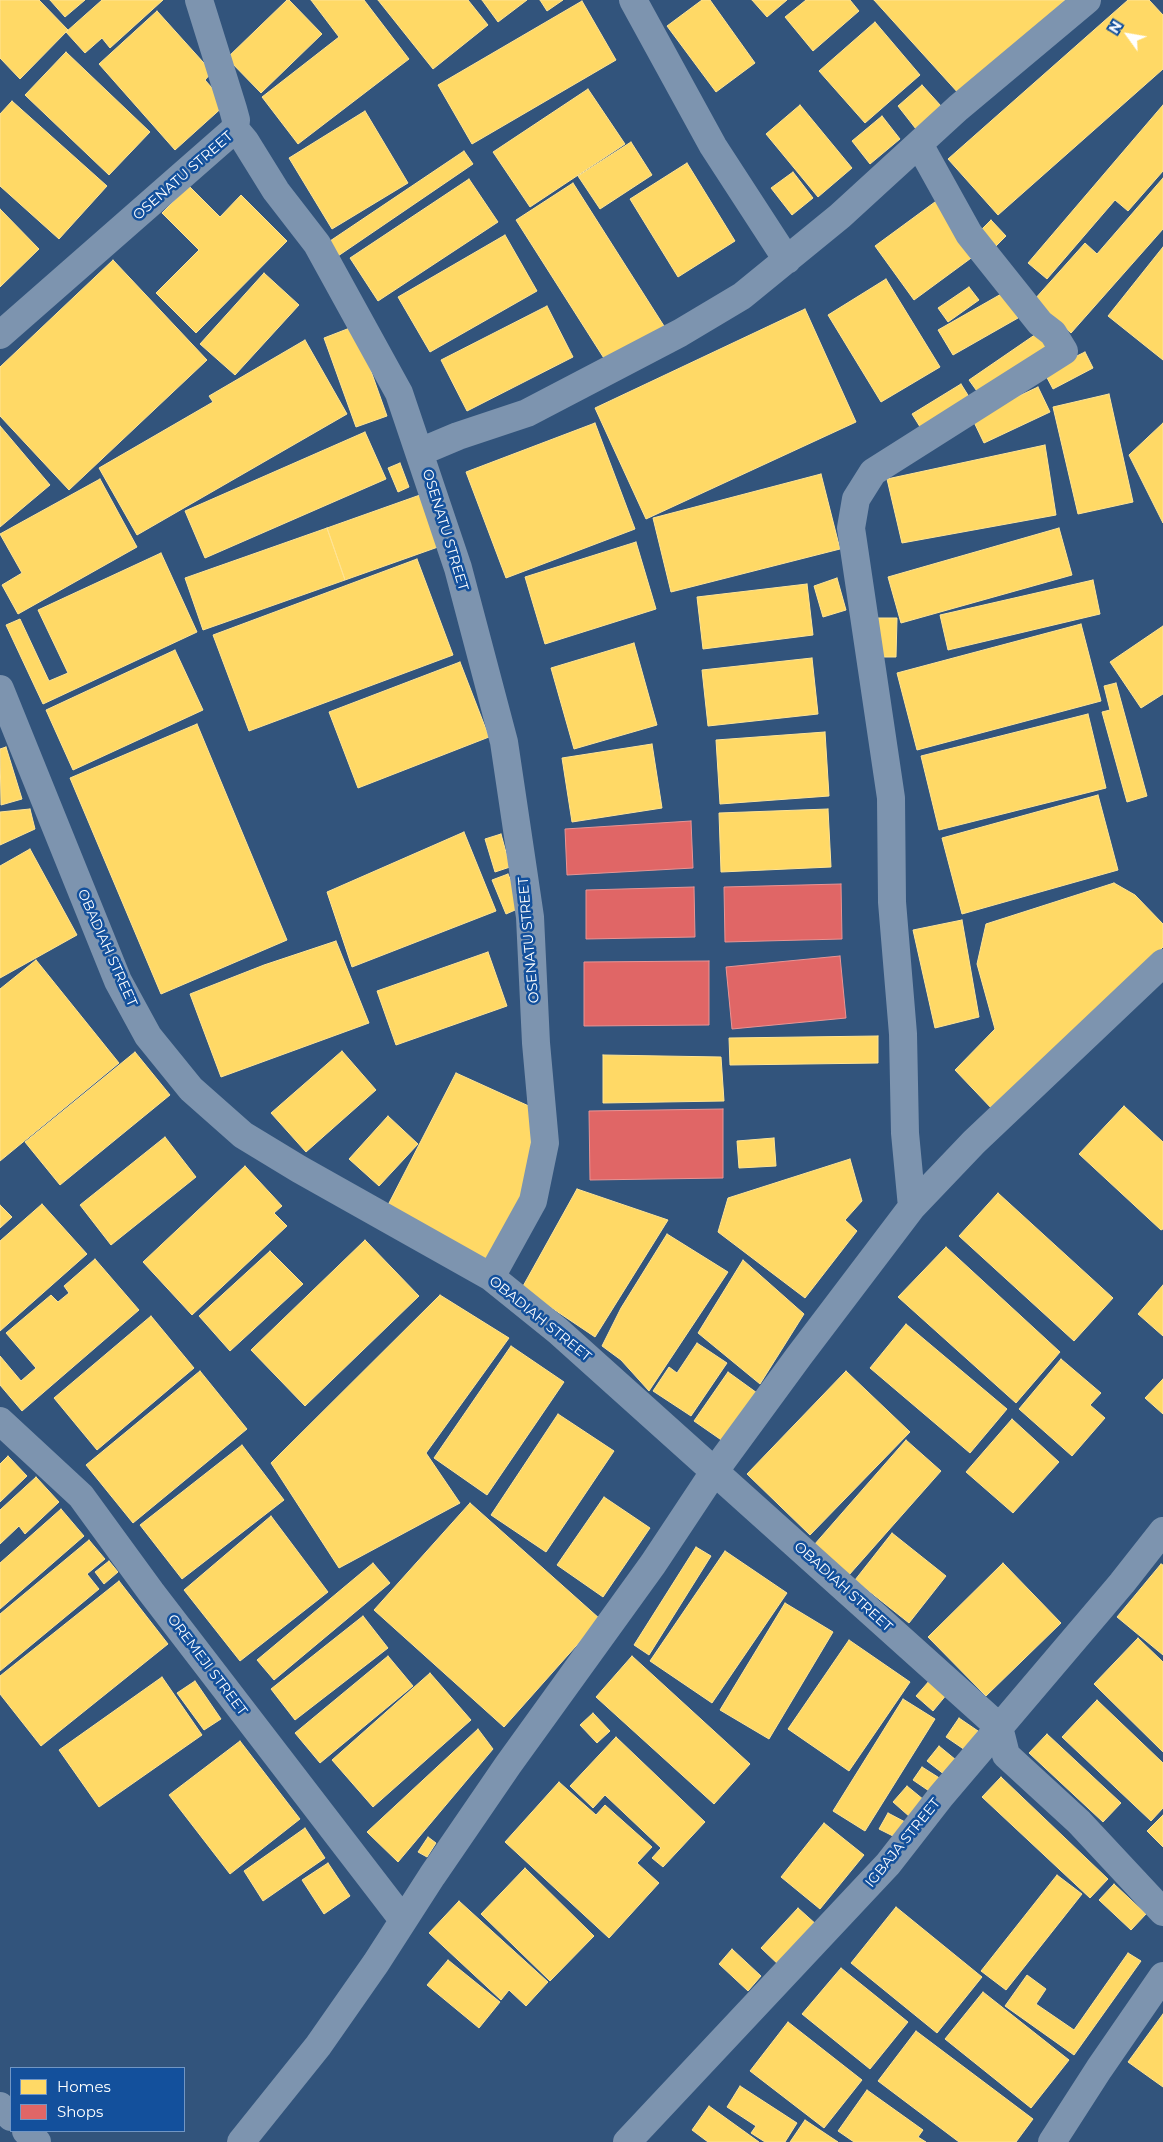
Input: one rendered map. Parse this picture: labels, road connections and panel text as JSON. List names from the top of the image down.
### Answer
{
  "streets": {
    "street": [
      "OSENATU STREET",
      "OBADIAH STREET",
      "OREMEJI STREET",
      "IGBAJA STREET"
    ]
  },
  "crossings": [
    ["OSENATU STREET", "OBADIAH STREET"],
    ["OBADIAH STREET", "IGBAJA STREET"]
  ],
  "legend": ["Homes", "Shops"],
  "north": "top left"
}
